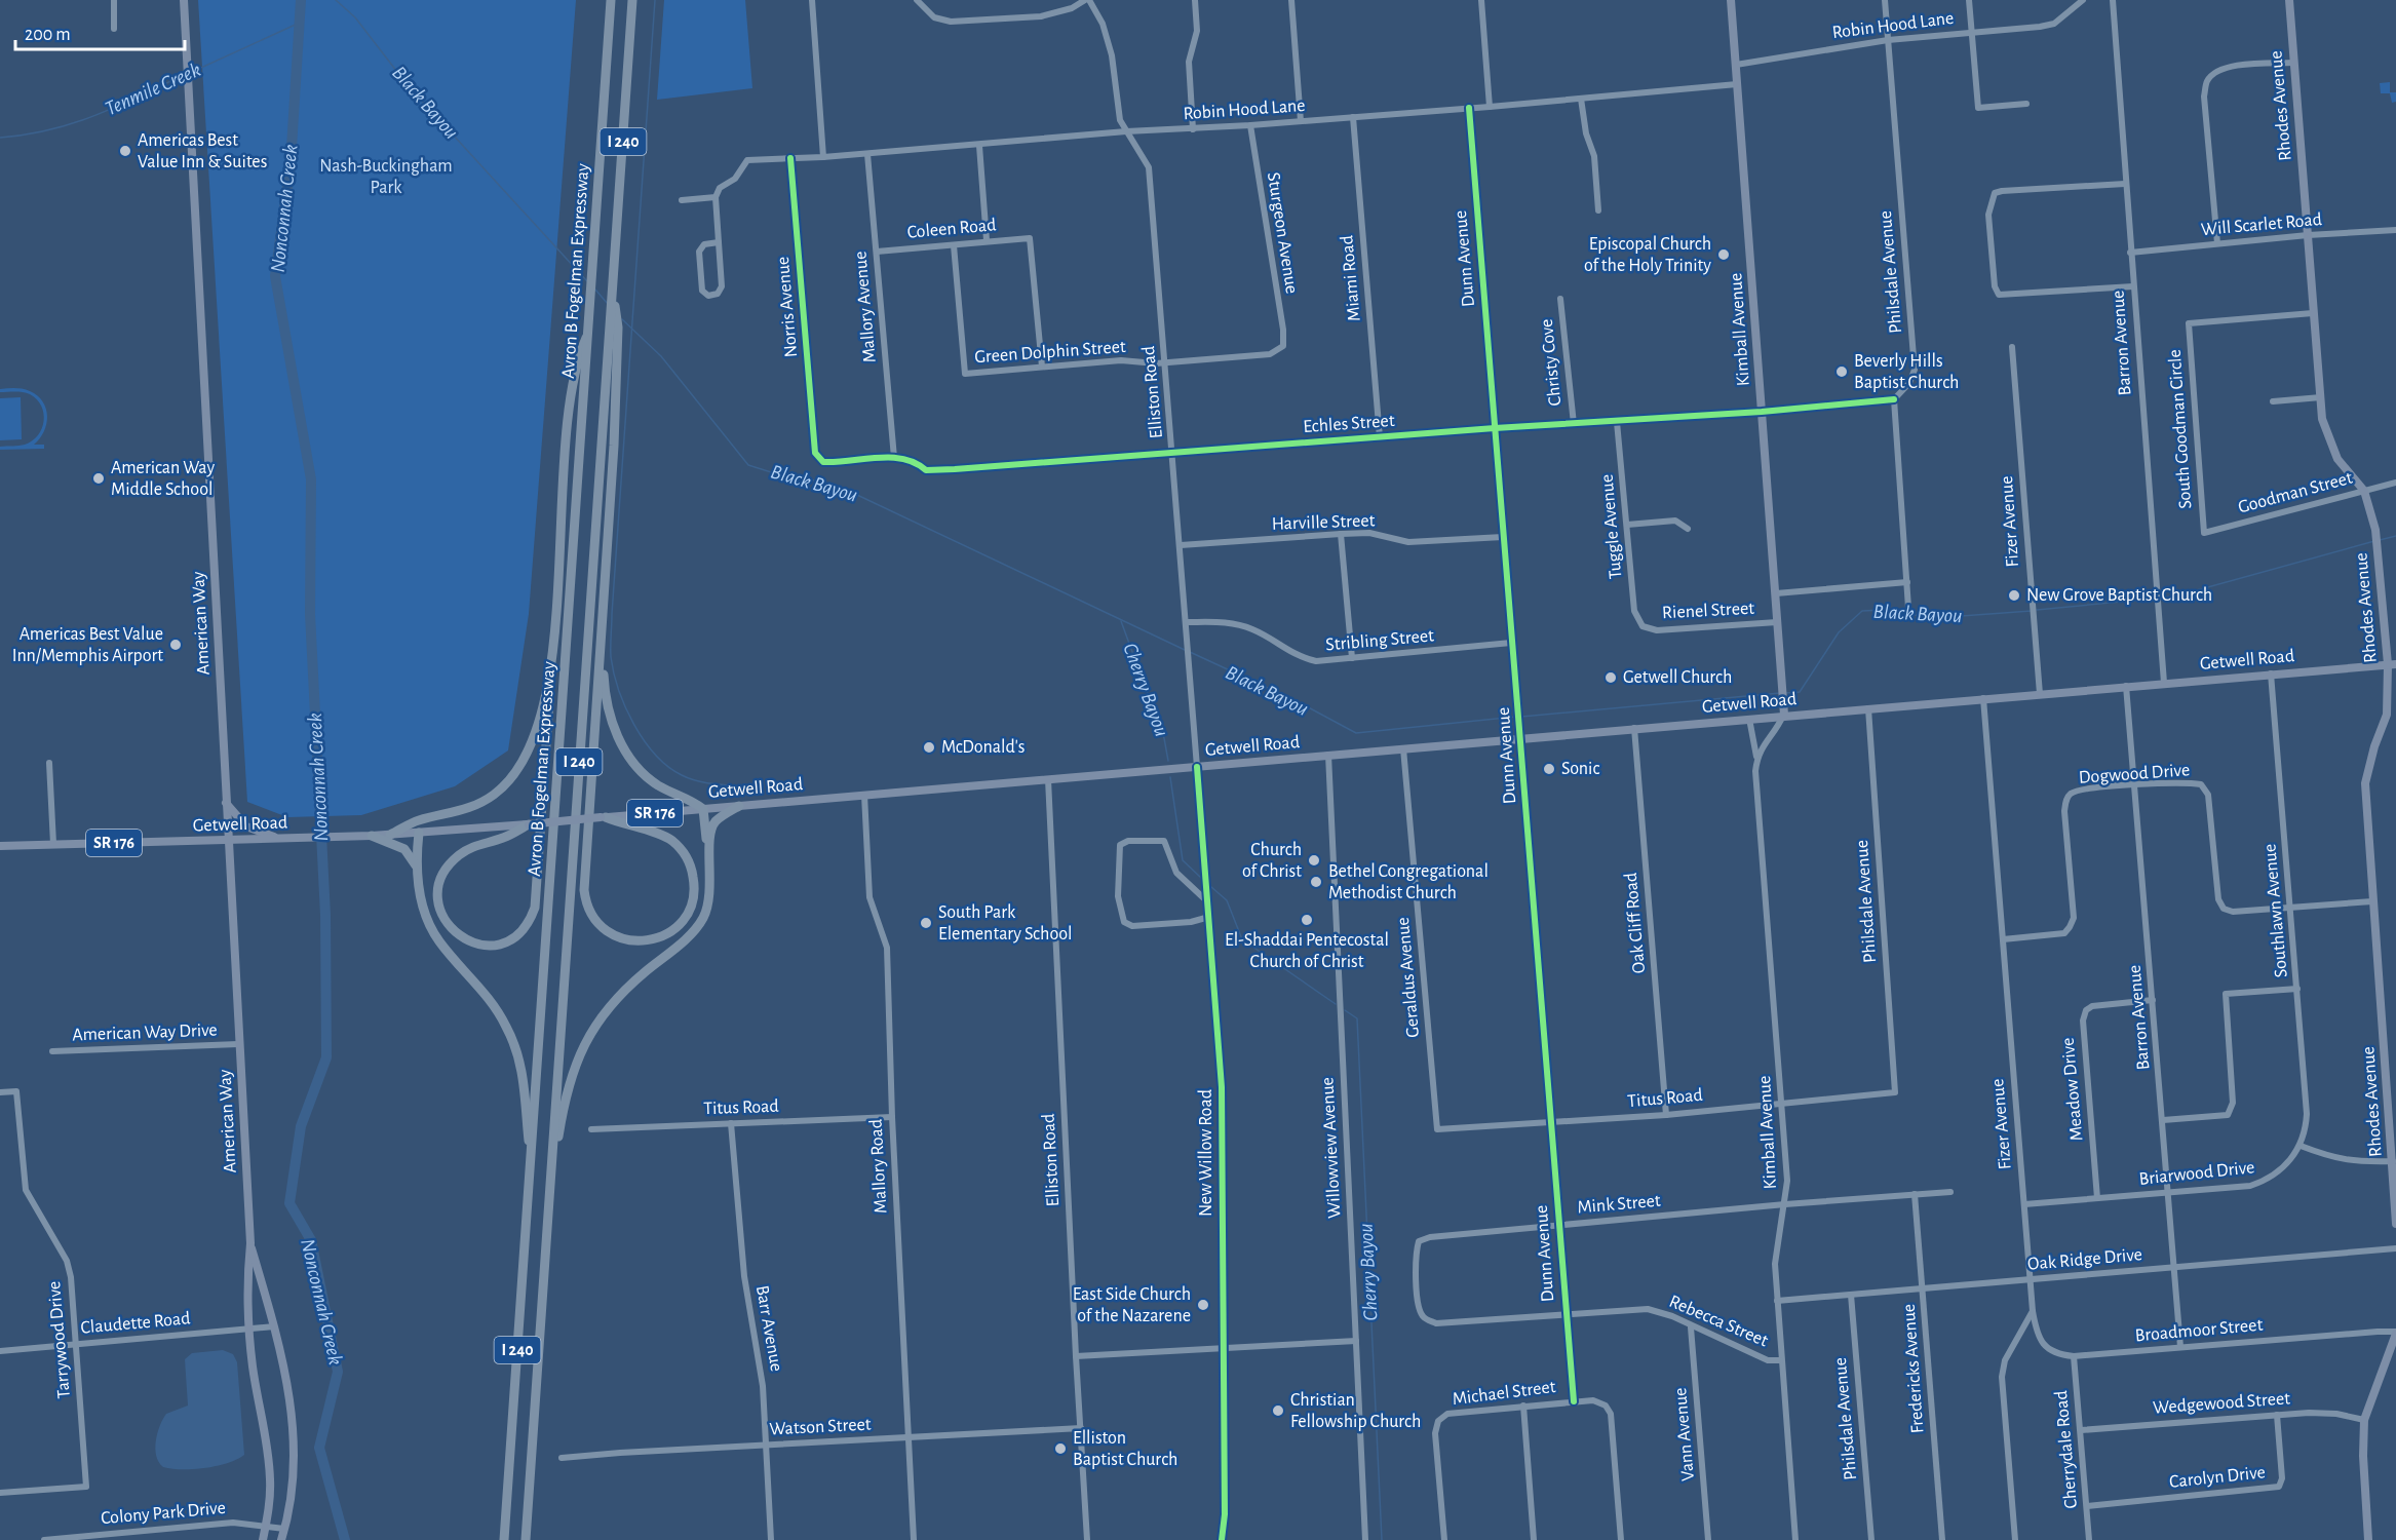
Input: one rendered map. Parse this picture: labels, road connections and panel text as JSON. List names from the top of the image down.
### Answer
{
  "streets": {
    "highway": ["I 240", "Avron B Fogelman Expressway"],
    "main road": [
      "Rhodes Avenue",
      "Kimball Avenue",
      "American Way",
      "Getwell Road",
      "SR 176",
      "New Willow Road"
    ],
    "street": [
      "Robin Hood Lane",
      "Will Scarlet Road",
      "Coleen Road",
      "Sturgeon Avenue",
      "Dunn Avenue",
      "Philsdale Avenue",
      "Miami Road",
      "Norris Avenue",
      "Mallory Avenue",
      "Barron Avenue",
      "Green Dolphin Street",
      "Christy Cove",
      "Elliston Road",
      "Echles Street",
      "South Goodman Circle",
      "Goodman Street",
      "Fizer Avenue",
      "Harville Street",
      "Tuggle Avenue",
      "Rienel Street",
      "Stribling Street",
      "Dogwood Drive",
      "Southlawn Avenue",
      "Oak Cliff Road",
      "Geraldus Avenue",
      "American Way Drive",
      "Meadow Drive",
      "Titus Road",
      "Willowview Avenue",
      "Mallory Road",
      "Briarwood Drive",
      "Mink Street",
      "Oak Ridge Drive",
      "Rebecca Street",
      "Claudette Road",
      "Barr Avenue",
      "Broadmoor Street",
      "Tarrywood Drive",
      "Fredericks Avenue",
      "Michael Street",
      "Wedgewood Street",
      "Watson Street",
      "Vann Avenue",
      "Cherrydale Road",
      "Carolyn Drive",
      "Colony Park Drive"
    ]
  },
  "crossings": [
    ["Robin Hood Lane", "Sturgeon Avenue"],
    ["Robin Hood Lane", "Dunn Avenue"],
    ["Robin Hood Lane", "Philsdale Avenue"],
    ["Robin Hood Lane", "Miami Road"],
    ["Robin Hood Lane", "Norris Avenue"],
    ["Robin Hood Lane", "Mallory Avenue"],
    ["Robin Hood Lane", "Kimball Avenue"],
    ["Robin Hood Lane", "Elliston Road"],
    ["Rhodes Avenue", "Will Scarlet Road"],
    ["Rhodes Avenue", "South Goodman Circle"],
    ["Rhodes Avenue", "Goodman Street"],
    ["Rhodes Avenue", "Getwell Road"],
    ["Rhodes Avenue", "Dogwood Drive"],
    ["Will Scarlet Road", "Barron Avenue"],
    ["Coleen Road", "Mallory Avenue"],
    ["Coleen Road", "Green Dolphin Street"],
    ["Sturgeon Avenue", "Green Dolphin Street"],
    ["Dunn Avenue", "Echles Street"],
    ["Dunn Avenue", "Harville Street"],
    ["Dunn Avenue", "Stribling Street"],
    ["Dunn Avenue", "Getwell Road"],
    ["Dunn Avenue", "Titus Road"],
    ["Dunn Avenue", "Mink Street"],
    ["Dunn Avenue", "Rebecca Street"],
    ["Dunn Avenue", "Michael Street"],
    ["Philsdale Avenue", "Echles Street"],
    ["Philsdale Avenue", "Getwell Road"],
    ["Philsdale Avenue", "Titus Road"],
    ["Philsdale Avenue", "Oak Ridge Drive"],
    ["Miami Road", "Echles Street"],
    ["Norris Avenue", "Echles Street"],
    ["Mallory Avenue", "Echles Street"],
    ["Kimball Avenue", "Echles Street"],
    ["Kimball Avenue", "Rienel Street"],
    ["Kimball Avenue", "Getwell Road"],
    ["Kimball Avenue", "Titus Road"],
    ["Kimball Avenue", "Mink Street"],
    ["Kimball Avenue", "Oak Ridge Drive"],
    ["Kimball Avenue", "Rebecca Street"],
    ["Barron Avenue", "Getwell Road"],
    ["Barron Avenue", "Dogwood Drive"],
    ["Barron Avenue", "Meadow Drive"],
    ["Barron Avenue", "Briarwood Drive"],
    ["Barron Avenue", "Oak Ridge Drive"],
    ["Barron Avenue", "Broadmoor Street"],
    ["Green Dolphin Street", "Elliston Road"],
    ["Christy Cove", "Echles Street"],
    ["Elliston Road", "Echles Street"],
    ["Elliston Road", "Harville Street"],
    ["Elliston Road", "Stribling Street"],
    ["Elliston Road", "Getwell Road"],
    ["Elliston Road", "New Willow Road"],
    ["Elliston Road", "Watson Street"],
    ["Echles Street", "Tuggle Avenue"],
    ["South Goodman Circle", "Goodman Street"],
    ["Fizer Avenue", "Getwell Road"],
    ["Fizer Avenue", "Dogwood Drive"],
    ["Fizer Avenue", "Briarwood Drive"],
    ["Fizer Avenue", "Oak Ridge Drive"],
    ["Fizer Avenue", "Broadmoor Street"],
    ["Tuggle Avenue", "Rienel Street"],
    ["American Way", "Getwell Road"],
    ["American Way", "American Way Drive"],
    ["American Way", "Claudette Road"],
    ["American Way", "Colony Park Drive"],
    ["Getwell Road", "Southlawn Avenue"],
    ["Getwell Road", "Oak Cliff Road"],
    ["Getwell Road", "Geraldus Avenue"],
    ["Getwell Road", "Willowview Avenue"],
    ["Getwell Road", "New Willow Road"],
    ["Getwell Road", "Mallory Road"],
    ["Dogwood Drive", "Southlawn Avenue"],
    ["Southlawn Avenue", "Briarwood Drive"],
    ["Oak Cliff Road", "Titus Road"],
    ["Geraldus Avenue", "Titus Road"],
    ["Meadow Drive", "Briarwood Drive"],
    ["Titus Road", "Mallory Road"],
    ["Titus Road", "Barr Avenue"],
    ["Mallory Road", "Watson Street"],
    ["Mink Street", "Rebecca Street"],
    ["Oak Ridge Drive", "Fredericks Avenue"],
    ["Rebecca Street", "Vann Avenue"],
    ["Claudette Road", "Tarrywood Drive"],
    ["Barr Avenue", "Watson Street"],
    ["Broadmoor Street", "Cherrydale Road"],
    ["Wedgewood Street", "Cherrydale Road"],
    ["Wedgewood Street", "Carolyn Drive"],
    ["Cherrydale Road", "Carolyn Drive"]
  ],
  "water": [
    "Tenmile Creek",
    "Black Bayou",
    "Nonconnah Creek",
    "Cherry Bayou"
  ],
  "parks": ["Nash-Buckingham Park"],
  "places": [
    "Americas Best Value Inn & Suites",
    "Episcopal Church of the Holy Trinity",
    "Beverly Hills Baptist Church",
    "American Way Middle School",
    "New Grove Baptist Church",
    "Americas Best Value Inn/Memphis Airport",
    "Getwell Church",
    "McDonald's",
    "Sonic",
    "Church of Christ",
    "Bethel Congregational Methodist Church",
    "El-Shaddai Pentecostal Church of Christ",
    "South Park Elementary School",
    "East Side Church of the Nazarene",
    "Christian Fellowship Church",
    "Elliston Baptist Church"
  ],
  "scale_bar": "200 m"
}
